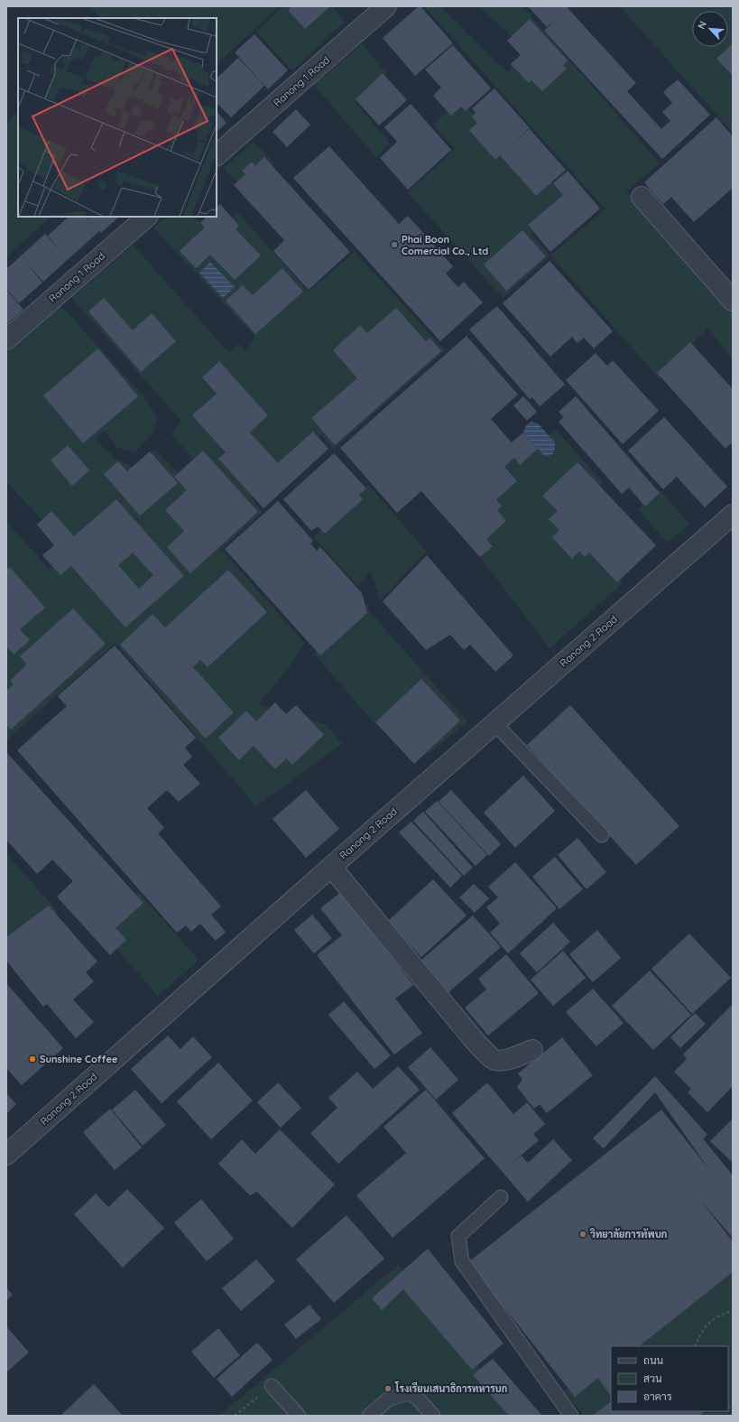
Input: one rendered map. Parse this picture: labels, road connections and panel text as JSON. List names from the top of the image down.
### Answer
{
  "streets": {
    "street": ["Ranong 1 Road", "Ranong 2 Road"]
  },
  "places": [
    "Phai Boon Comercial Co., Ltd",
    "Sunshine Coffee",
    "วิทยาลัยการทัพบก",
    "โรงเรียนเสนาธิการทหารบก"
  ],
  "legend": ["ถนน", "สวน", "อาคาร"],
  "north": "top left"
}
